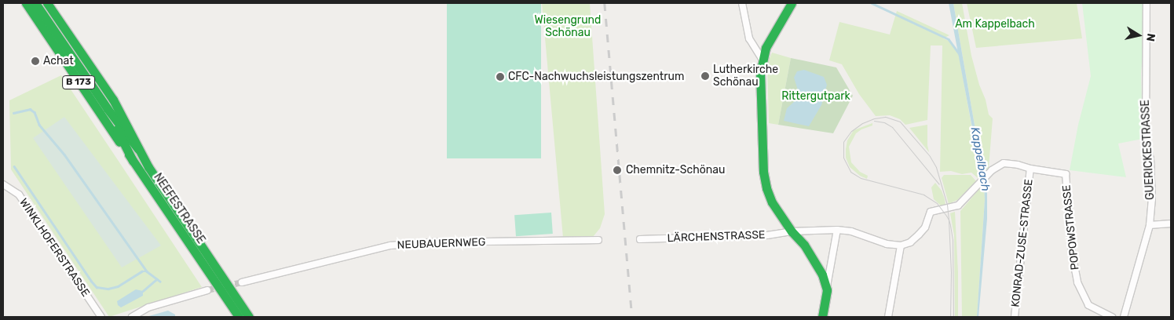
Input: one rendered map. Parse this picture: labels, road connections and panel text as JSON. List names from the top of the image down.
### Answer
{
  "streets": {
    "main road": ["B 173", "NEEFESTRASSE"],
    "street": [
      "GUERICKESTRASSE",
      "POPOWSTRASSE",
      "LÄRCHENSTRASSE",
      "KONRAD-ZUSE-STRASSE",
      "NEUBAUERNWEG",
      "WINKLHOFERSTRASSE"
    ]
  },
  "crossings": [
    ["B 173", "NEEFESTRASSE"],
    ["POPOWSTRASSE", "KONRAD-ZUSE-STRASSE"]
  ],
  "water": ["Kappelbach"],
  "parks": ["Wiesengrund Schönau", "Am Kappelbach", "Rittergutpark"],
  "places": [
    "Achat",
    "Lutherkirche Schönau",
    "CFC-Nachwuchsleistungszentrum",
    "Chemnitz-Schönau"
  ],
  "north": "right"
}
